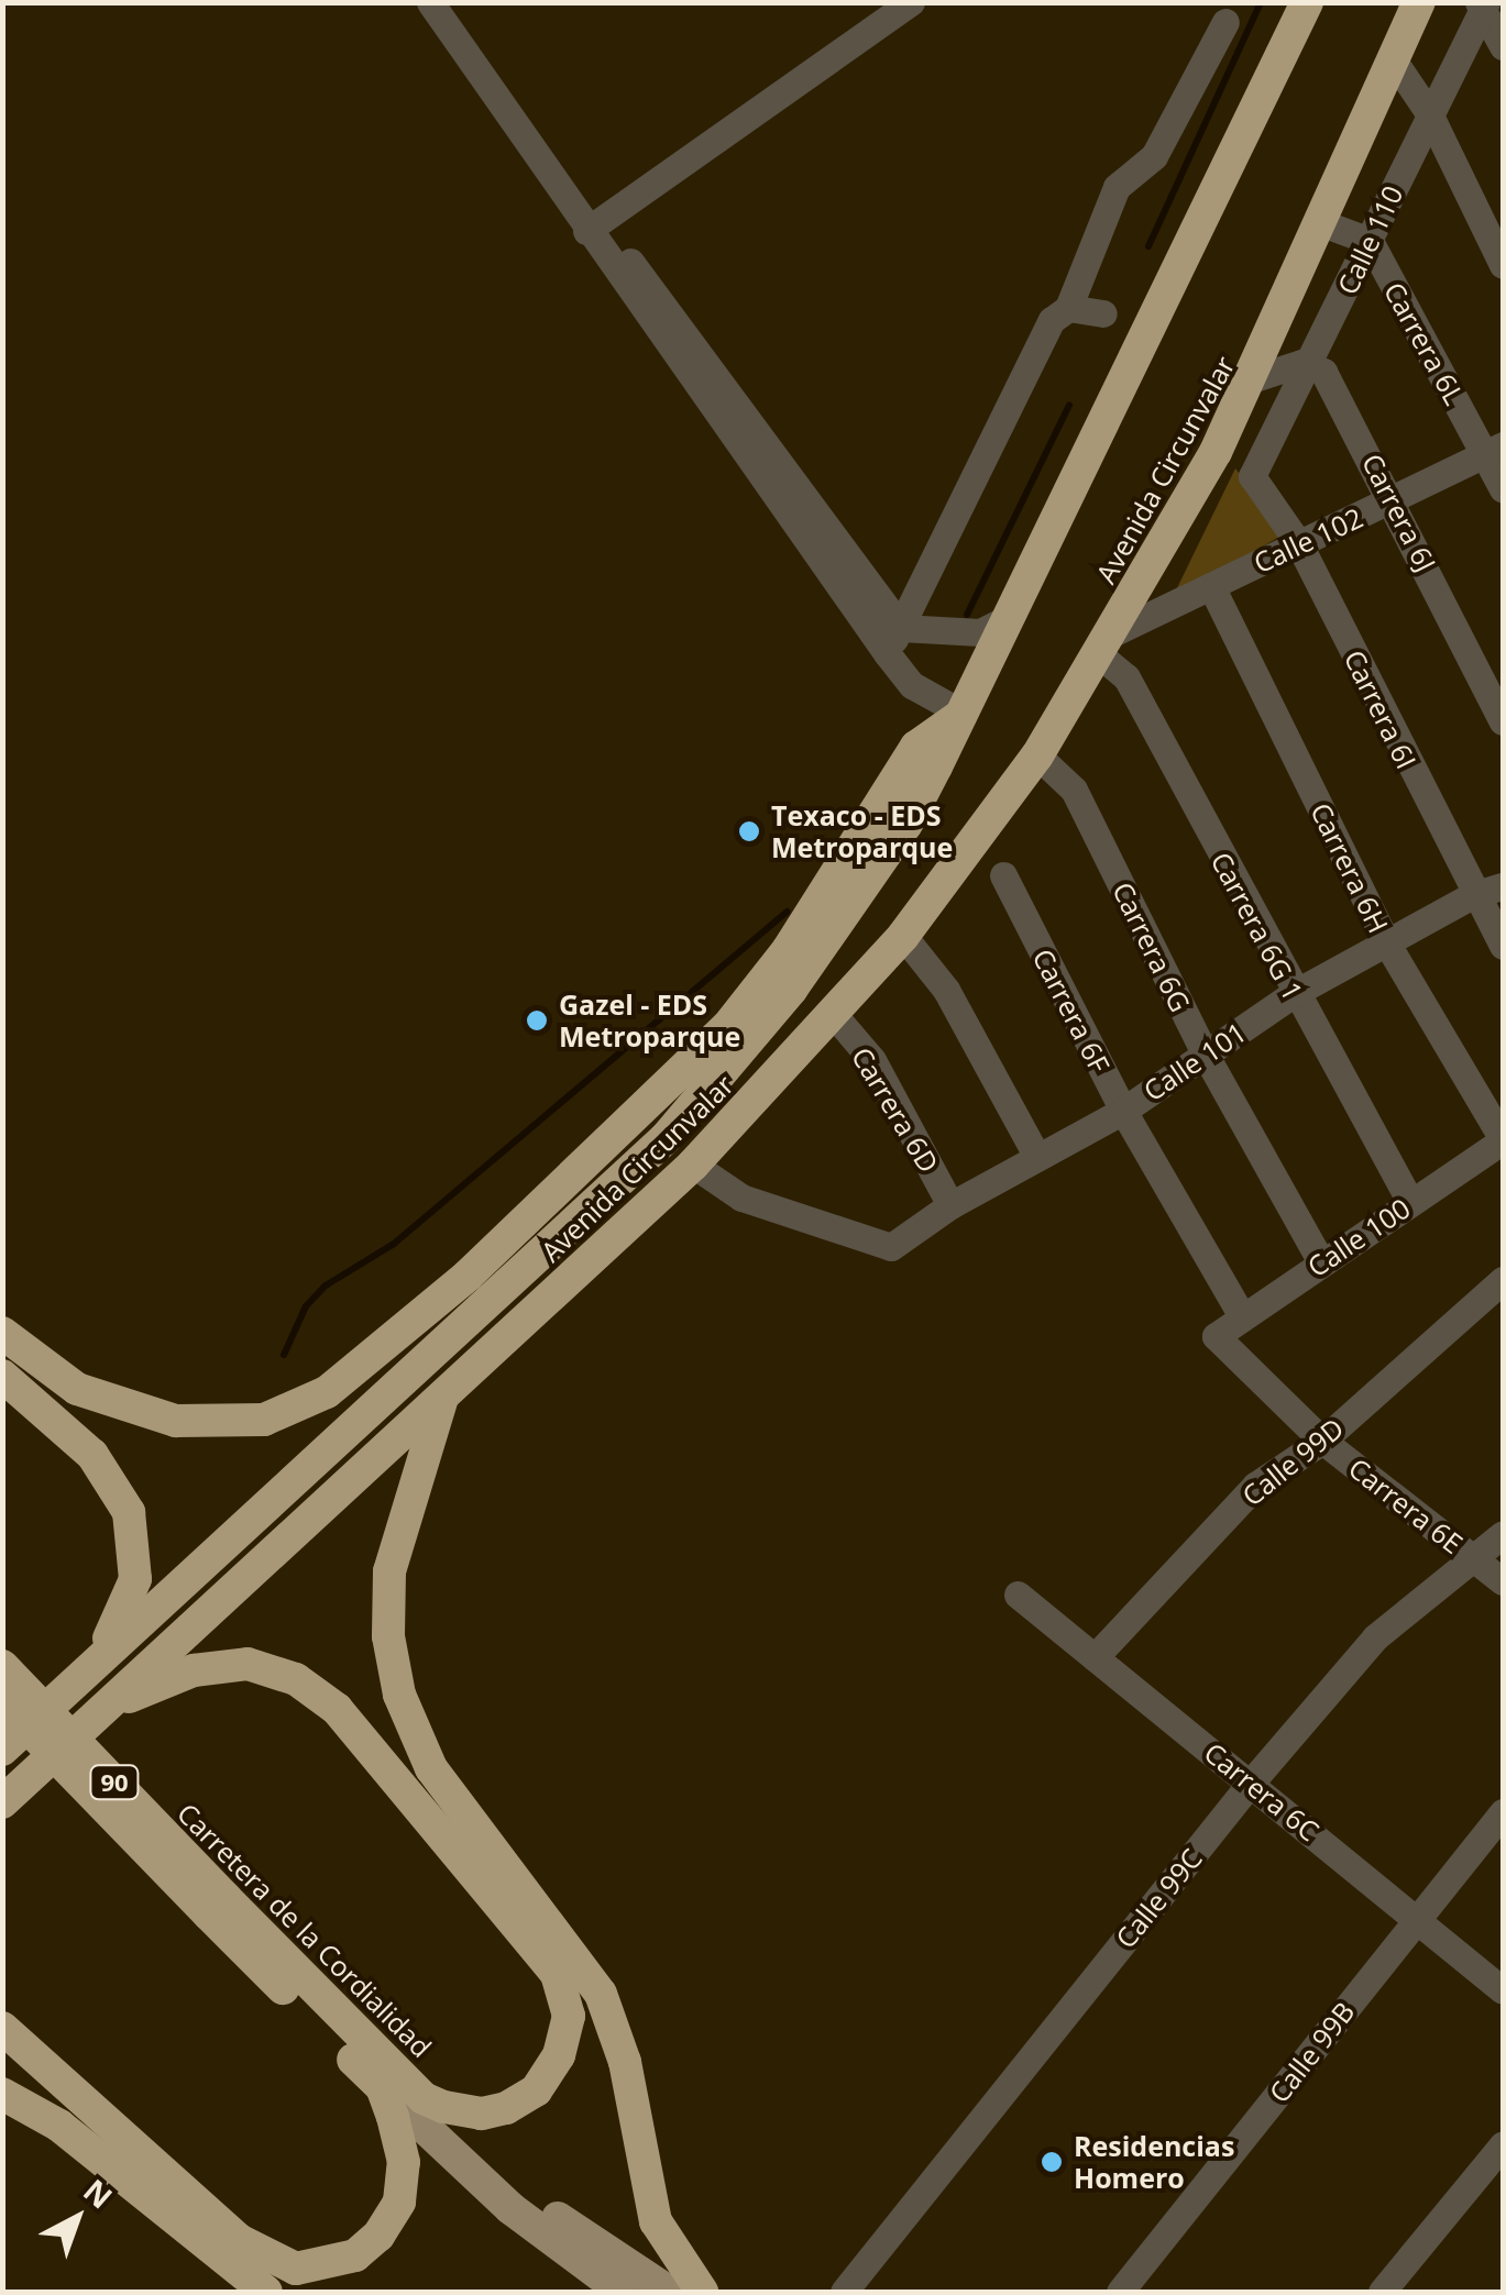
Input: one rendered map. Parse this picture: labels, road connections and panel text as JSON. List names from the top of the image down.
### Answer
{
  "streets": {
    "highway": ["Avenida Circunvalar", "90", "Carretera de la Cordialidad"],
    "street": [
      "Calle 110",
      "Carrera 6L",
      "Carrera 6J",
      "Calle 102",
      "Carrera 6I",
      "Carrera 6H",
      "Carrera 6G 1",
      "Carrera 6G",
      "Carrera 6F",
      "Calle 101",
      "Carrera 6D",
      "Calle 100",
      "Calle 99D",
      "Carrera 6E",
      "Carrera 6C",
      "Calle 99C",
      "Calle 99B"
    ]
  },
  "crossings": [
    ["Calle 110", "Carrera 6L"],
    ["Calle 110", "Carrera 6J"],
    ["Calle 110", "Carrera 6I"],
    ["Carrera 6L", "Calle 102"],
    ["Avenida Circunvalar", "Calle 102"],
    ["Avenida Circunvalar", "Carrera 6G 1"],
    ["Avenida Circunvalar", "Carrera 6G"],
    ["Avenida Circunvalar", "Calle 101"],
    ["Avenida Circunvalar", "Carrera 6D"],
    ["Carrera 6J", "Calle 102"],
    ["Calle 102", "Carrera 6I"],
    ["Calle 102", "Carrera 6H"],
    ["Calle 102", "Carrera 6G 1"],
    ["Carrera 6I", "Calle 101"],
    ["Carrera 6H", "Calle 101"],
    ["Carrera 6H", "Calle 100"],
    ["Carrera 6G 1", "Calle 101"],
    ["Carrera 6G 1", "Calle 100"],
    ["Carrera 6G", "Calle 101"],
    ["Carrera 6G", "Calle 100"],
    ["Carrera 6F", "Calle 101"],
    ["Carrera 6F", "Calle 100"],
    ["Calle 101", "Carrera 6D"],
    ["Calle 100", "Carrera 6E"],
    ["Calle 99D", "Carrera 6E"],
    ["Calle 99D", "Carrera 6C"],
    ["Carrera 6E", "Calle 99C"],
    ["Carrera 6C", "Calle 99C"],
    ["Carrera 6C", "Calle 99B"]
  ],
  "places": ["Texaco - EDS Metroparque", "Gazel - EDS Metroparque", "Residencias Homero"],
  "north": "top right"
}
